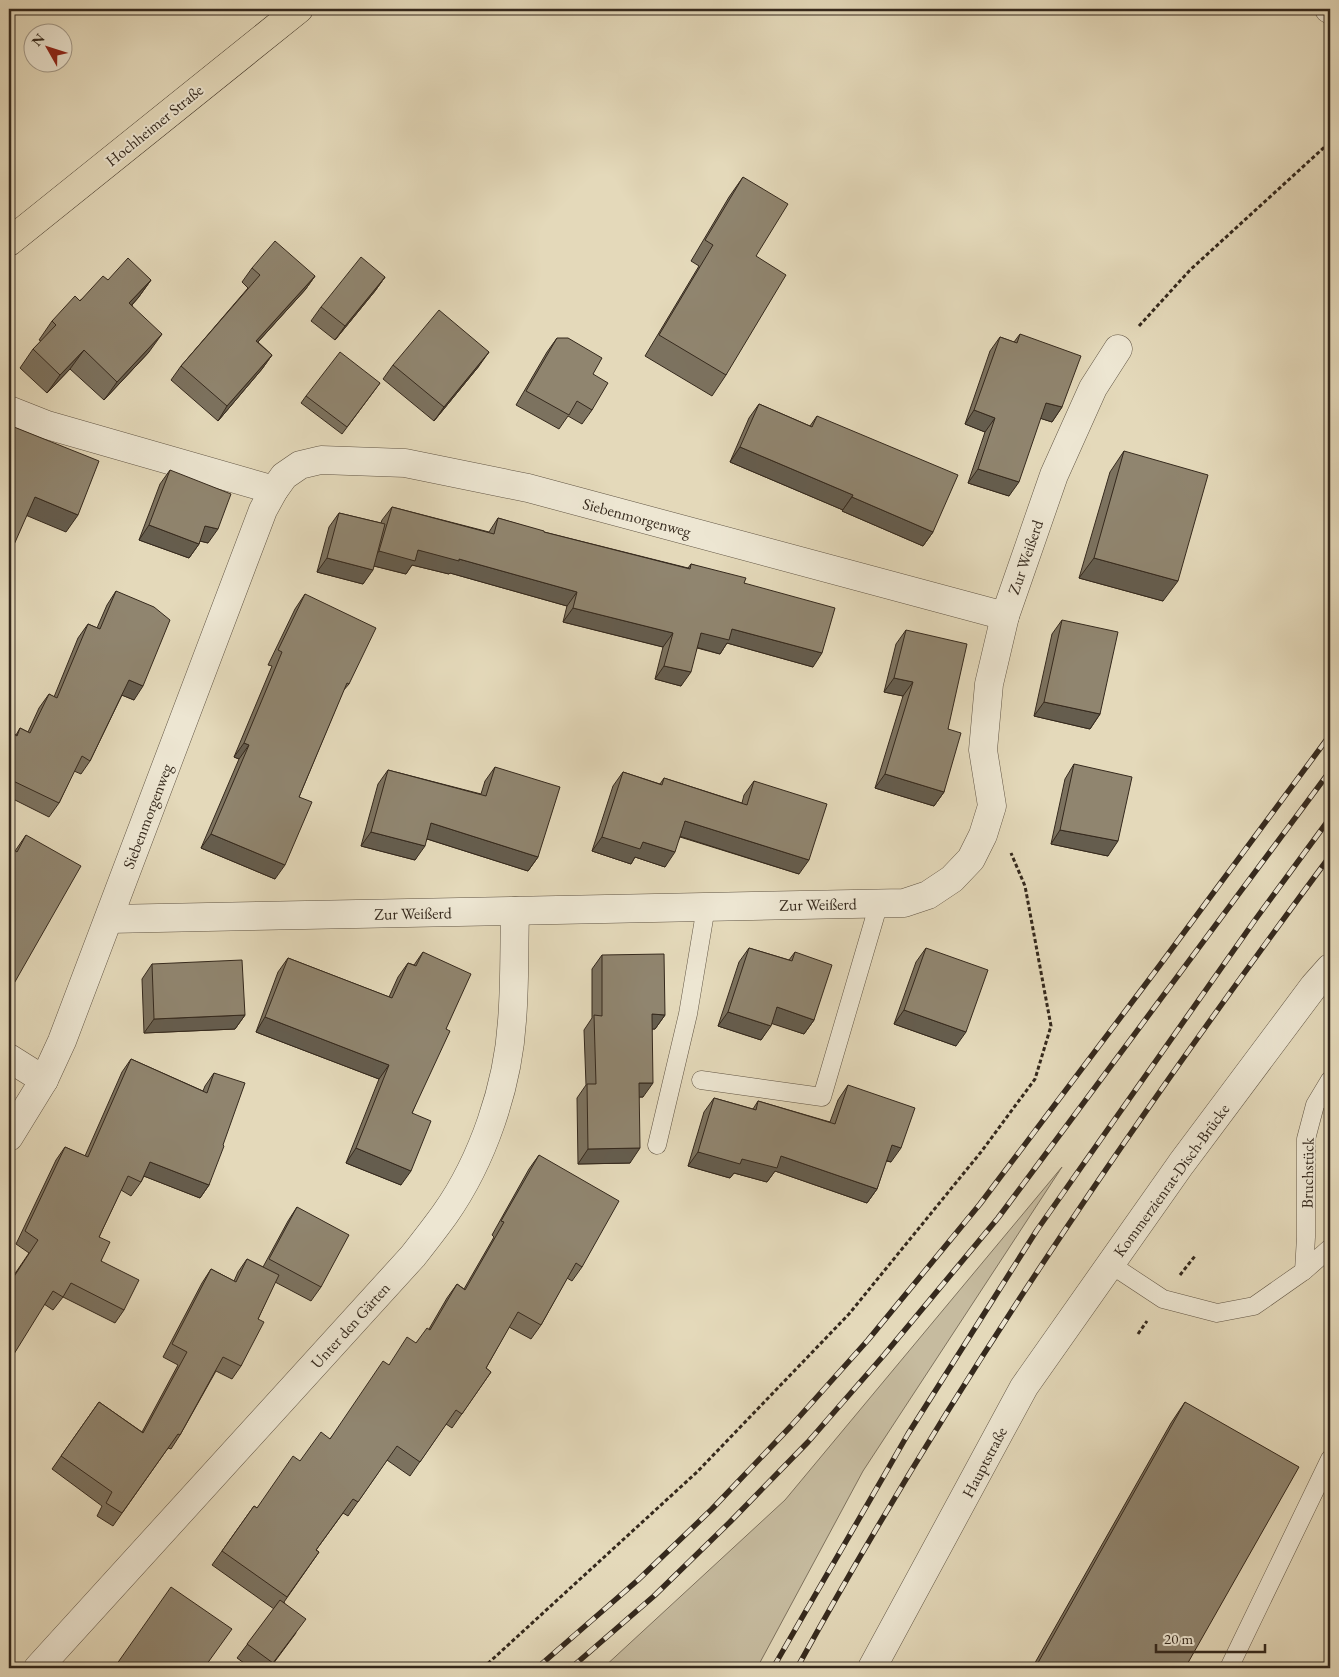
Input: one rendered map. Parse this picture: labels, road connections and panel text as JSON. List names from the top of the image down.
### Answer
{
  "streets": {
    "main road": ["Hochheimer Straße"],
    "street": [
      "Siebenmorgenweg",
      "Zur Weißerd",
      "Kommerzienrat-Disch-Brücke",
      "Unter den Gärten",
      "Hauptstraße"
    ],
    "lane": ["Bruchstück"]
  },
  "crossings": [
    ["Siebenmorgenweg", "Zur Weißerd"],
    ["Zur Weißerd", "Unter den Gärten"],
    ["Bruchstück", "Kommerzienrat-Disch-Brücke"],
    ["Kommerzienrat-Disch-Brücke", "Hauptstraße"]
  ],
  "scale_bar": "20 m",
  "north": "top left"
}
